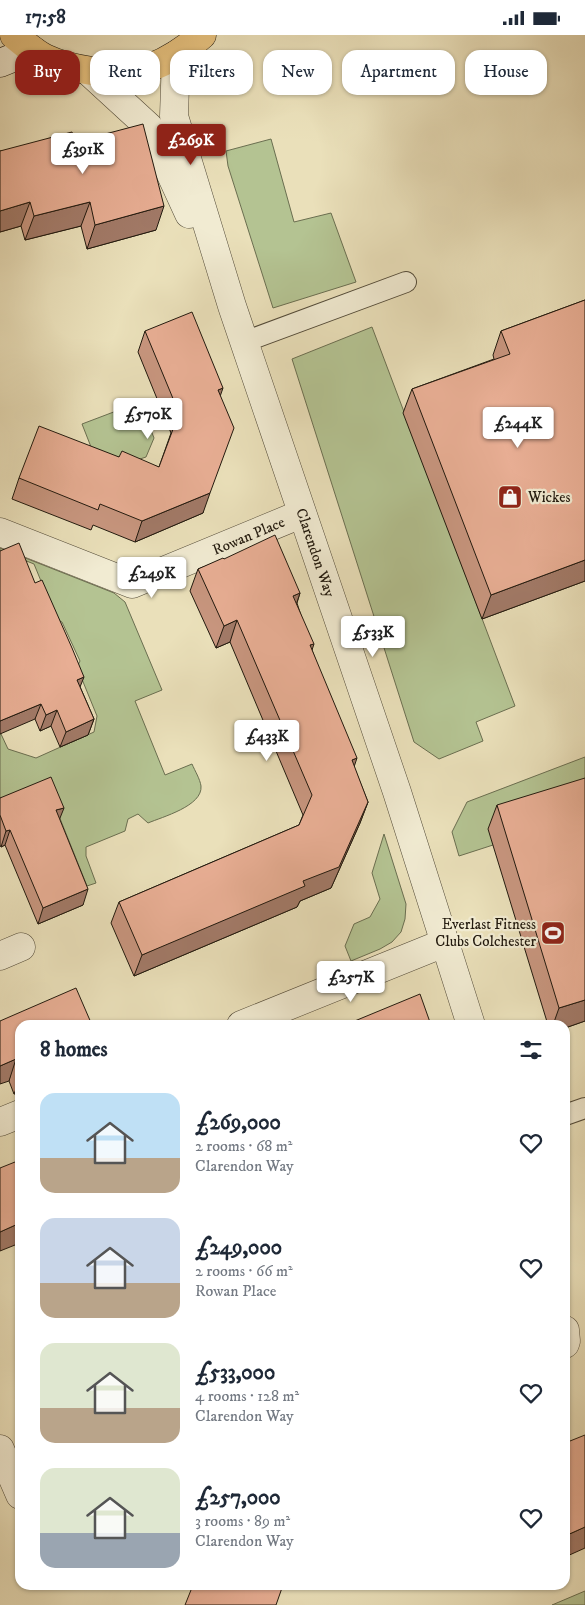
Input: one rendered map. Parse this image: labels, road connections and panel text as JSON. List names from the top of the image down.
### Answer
{
  "streets": {
    "street": ["Rowan Place", "Clarendon Way"]
  },
  "crossings": [
    ["Rowan Place", "Clarendon Way"]
  ],
  "places": {
    "shop": ["Wickes"],
    "sports": ["Everlast Fitness Clubs Colchester"]
  },
  "page": {
    "status": "17:58",
    "chip": [
      "Buy",
      "Rent",
      "Filters",
      "New",
      "Apartment",
      "House"
    ],
    "price": [
      "£269K",
      "£391K",
      "£570K",
      "£244K",
      "£249K",
      "£533K",
      "£433K",
      "£257K"
    ],
    "heading": "8 homes",
    "list": [
      {
        "name": "£269,000",
        "note": "2 rooms · 68 m² · Clarendon Way"
      },
      {
        "name": "£249,000",
        "note": "2 rooms · 66 m² · Rowan Place"
      },
      {
        "name": "£533,000",
        "note": "4 rooms · 128 m² · Clarendon Way"
      },
      {
        "name": "£257,000",
        "note": "3 rooms · 89 m² · Clarendon Way"
      }
    ]
  }
}
